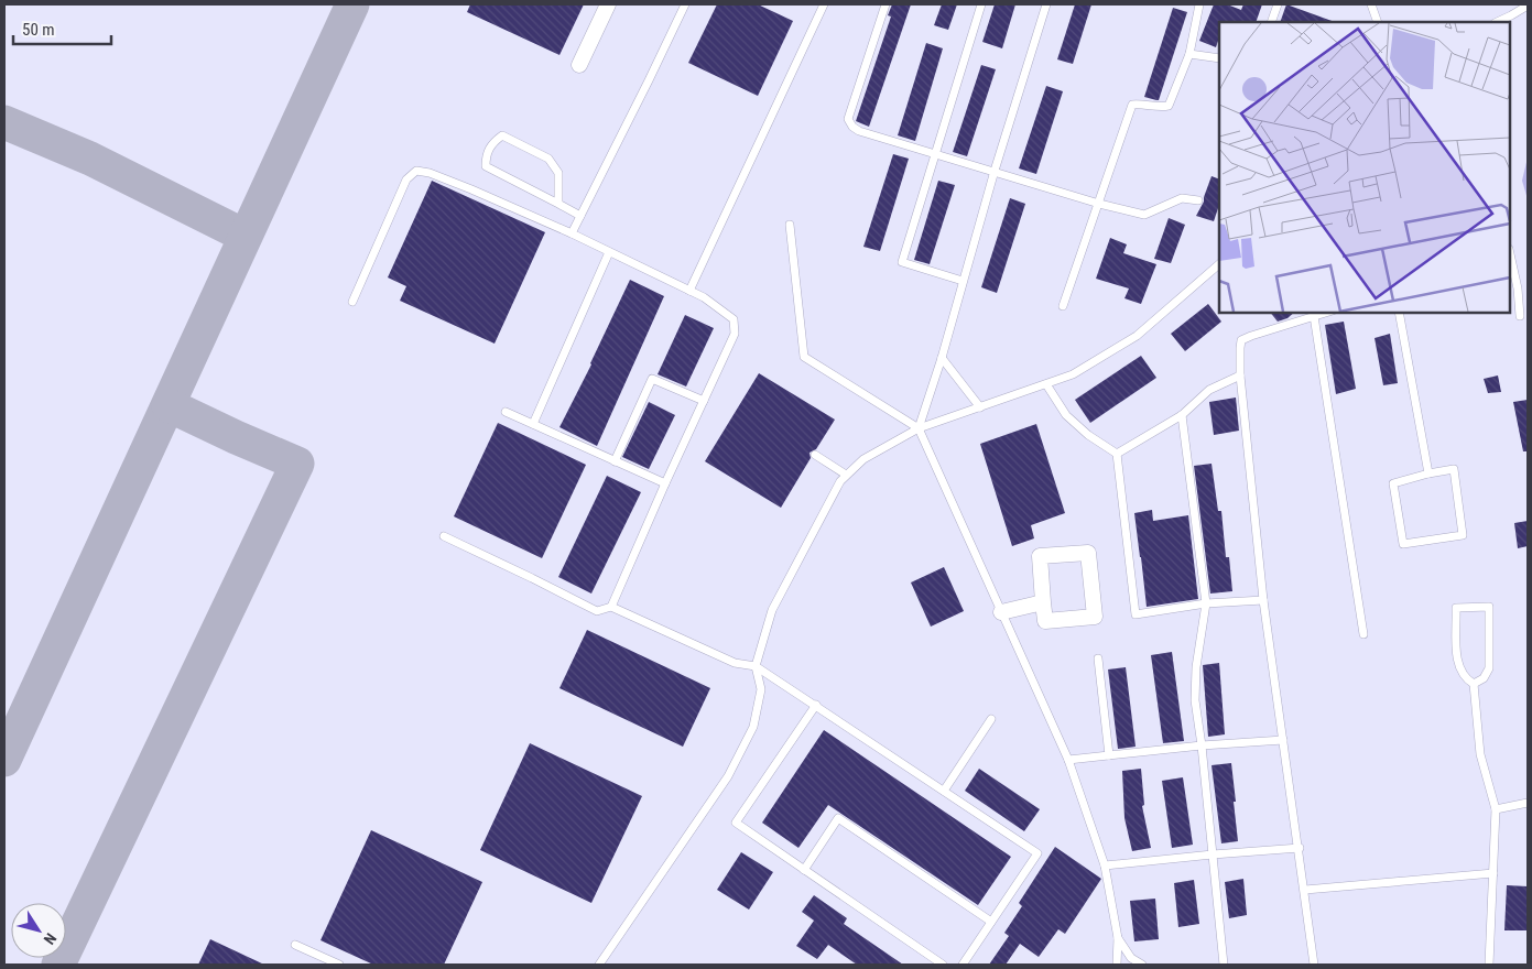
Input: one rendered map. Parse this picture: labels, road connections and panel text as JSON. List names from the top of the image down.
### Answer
{
  "scale_bar": "50 m",
  "north": "bottom right"
}
